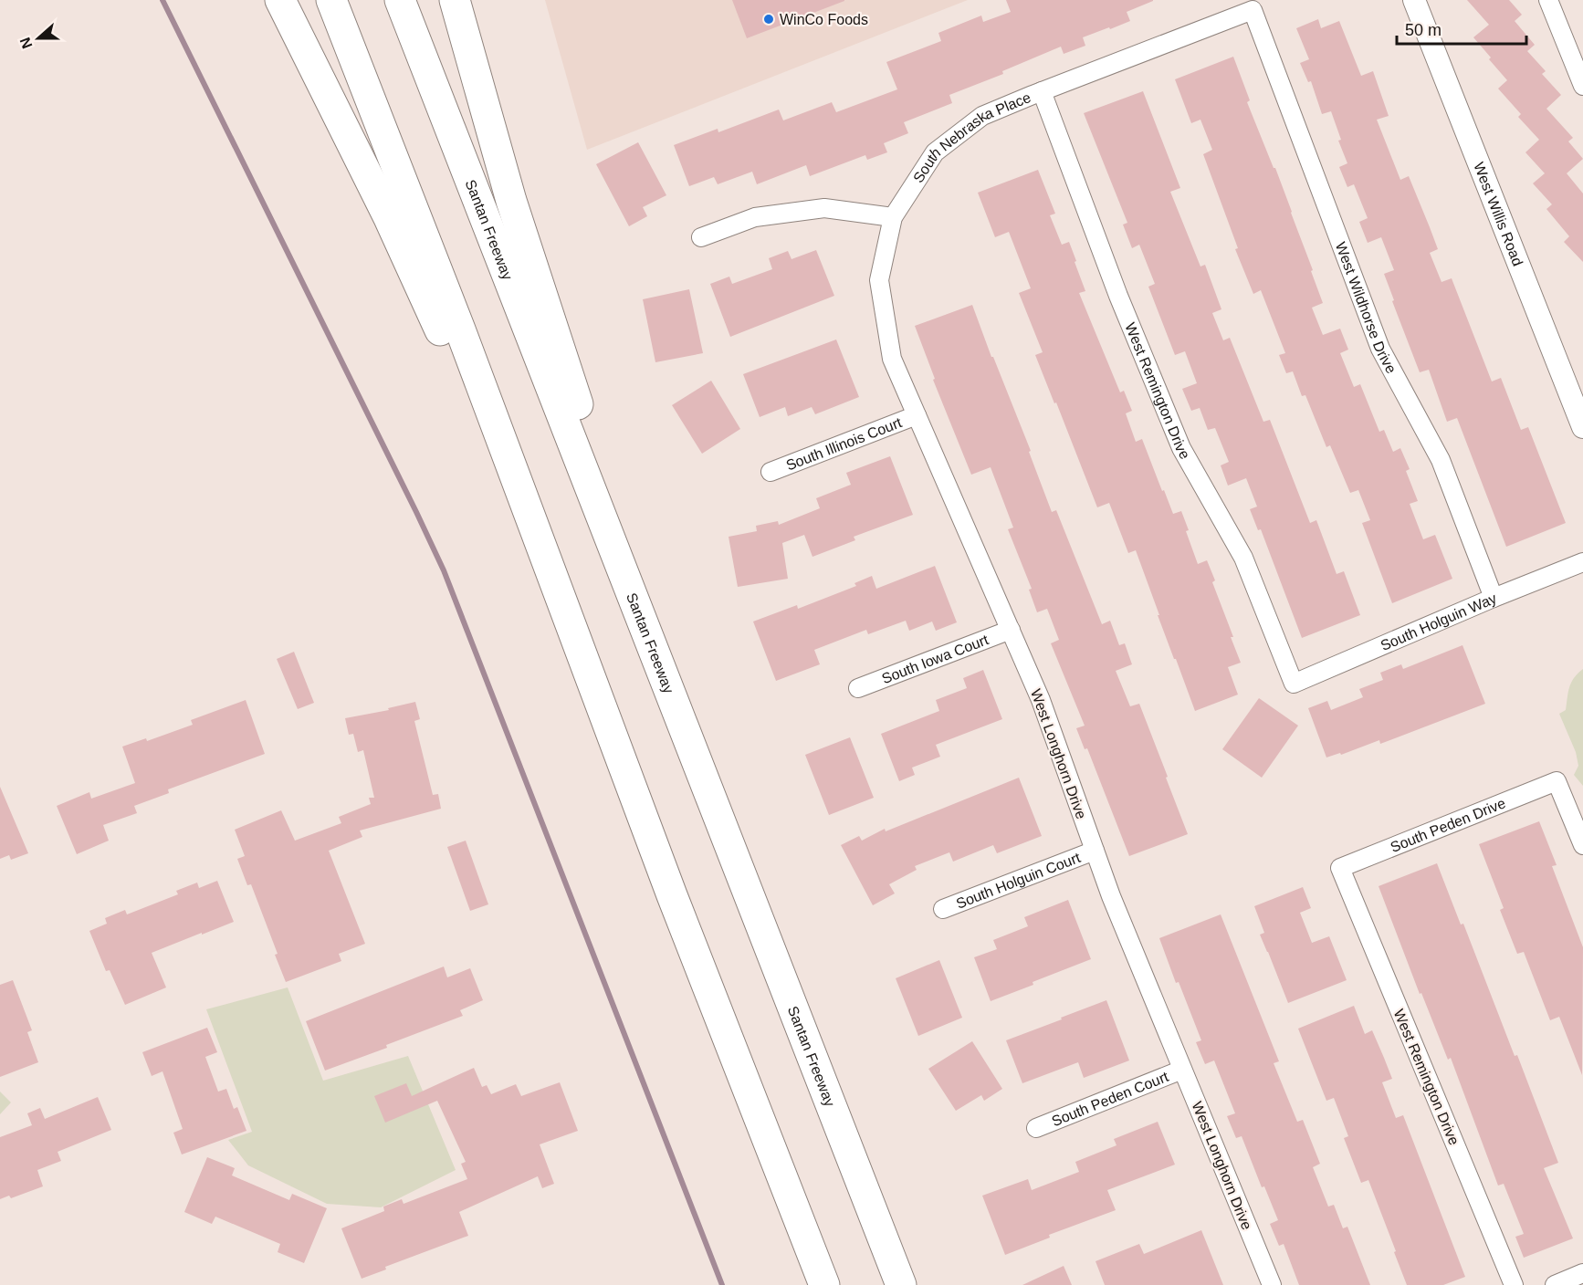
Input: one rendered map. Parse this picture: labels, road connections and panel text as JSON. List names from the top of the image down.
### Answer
{
  "streets": {
    "highway": ["Santan Freeway"],
    "street": [
      "South Nebraska Place",
      "West Willis Road",
      "West Wildhorse Drive",
      "West Remington Drive",
      "South Illinois Court",
      "South Holguin Way",
      "South Iowa Court",
      "West Longhorn Drive",
      "South Peden Drive",
      "South Holguin Court",
      "South Peden Court"
    ]
  },
  "crossings": [
    ["South Nebraska Place", "West Wildhorse Drive"],
    ["South Nebraska Place", "West Remington Drive"],
    ["South Nebraska Place", "West Longhorn Drive"],
    ["West Wildhorse Drive", "South Holguin Way"],
    ["West Remington Drive", "South Holguin Way"],
    ["West Remington Drive", "South Peden Drive"],
    ["South Illinois Court", "West Longhorn Drive"],
    ["South Iowa Court", "West Longhorn Drive"],
    ["West Longhorn Drive", "South Holguin Court"],
    ["West Longhorn Drive", "South Peden Court"]
  ],
  "places": ["WinCo Foods"],
  "scale_bar": "50 m",
  "north": "left"
}
